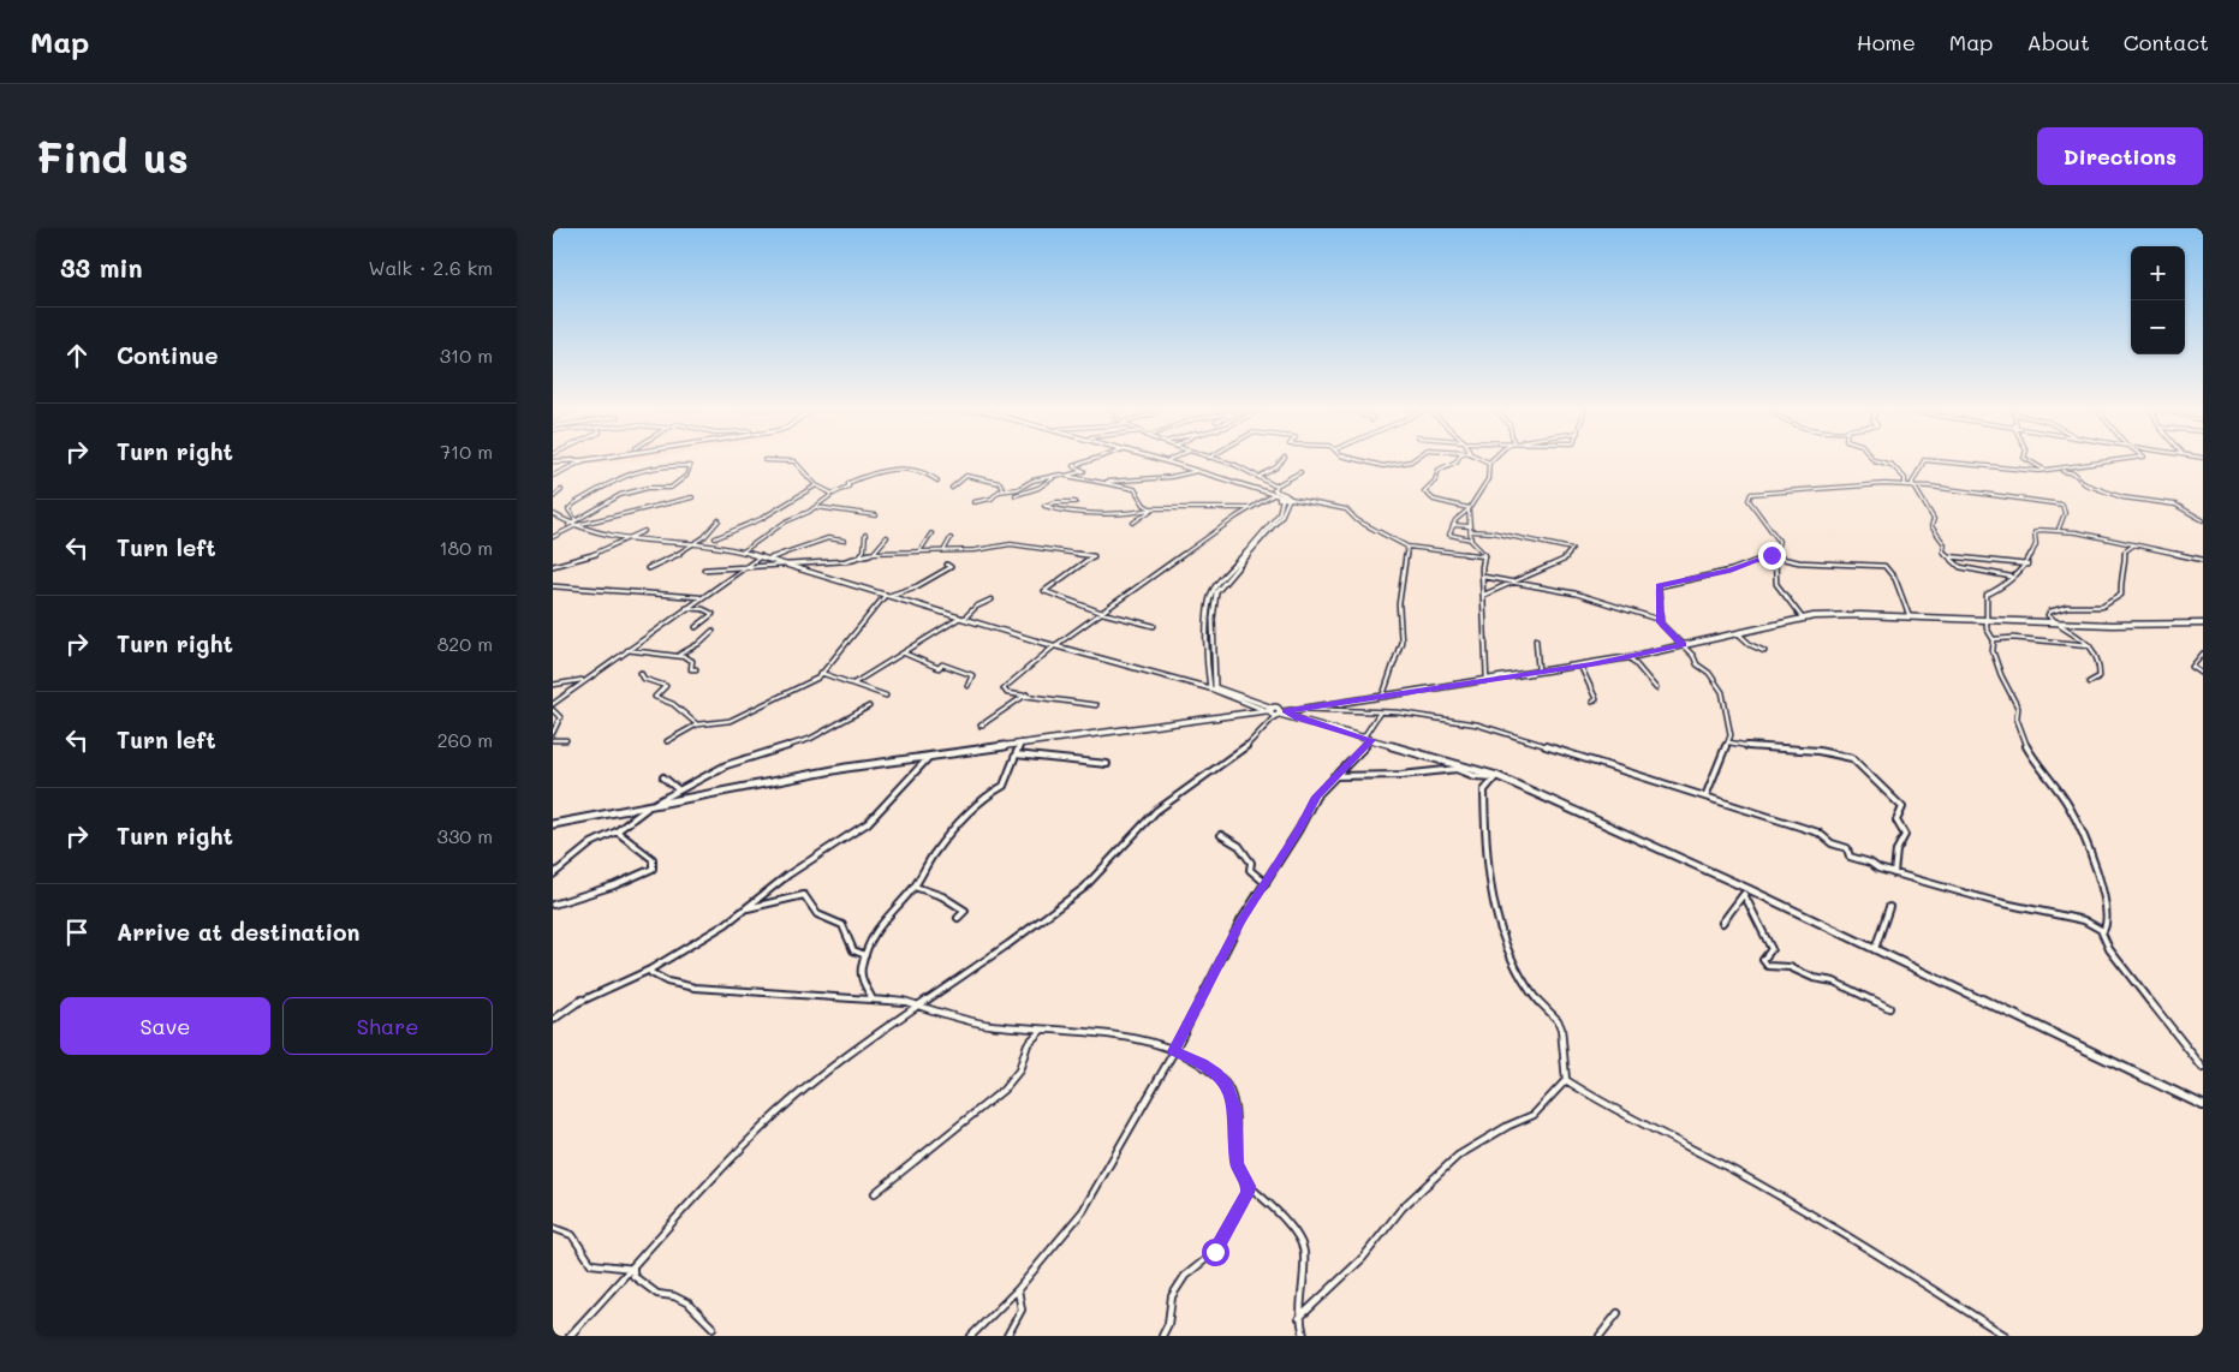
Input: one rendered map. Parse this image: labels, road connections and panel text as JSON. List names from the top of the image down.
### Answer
{
  "page": {
    "header": "Map",
    "nav": [
      "Home",
      "Map",
      "About",
      "Contact"
    ],
    "buttons": [
      "Directions",
      ["Save", "Share"]
    ],
    "title": "Find us",
    "heading": ["33 min", "Walk · 2.6 km"],
    "map_buttons": ["+", "−"],
    "list": [
      ["Continue", "310 m"],
      ["Turn right", "710 m"],
      ["Turn left", "180 m"],
      ["Turn right", "820 m"],
      ["Turn left", "260 m"],
      ["Turn right", "330 m"],
      "Arrive at destination"
    ]
  }
}
